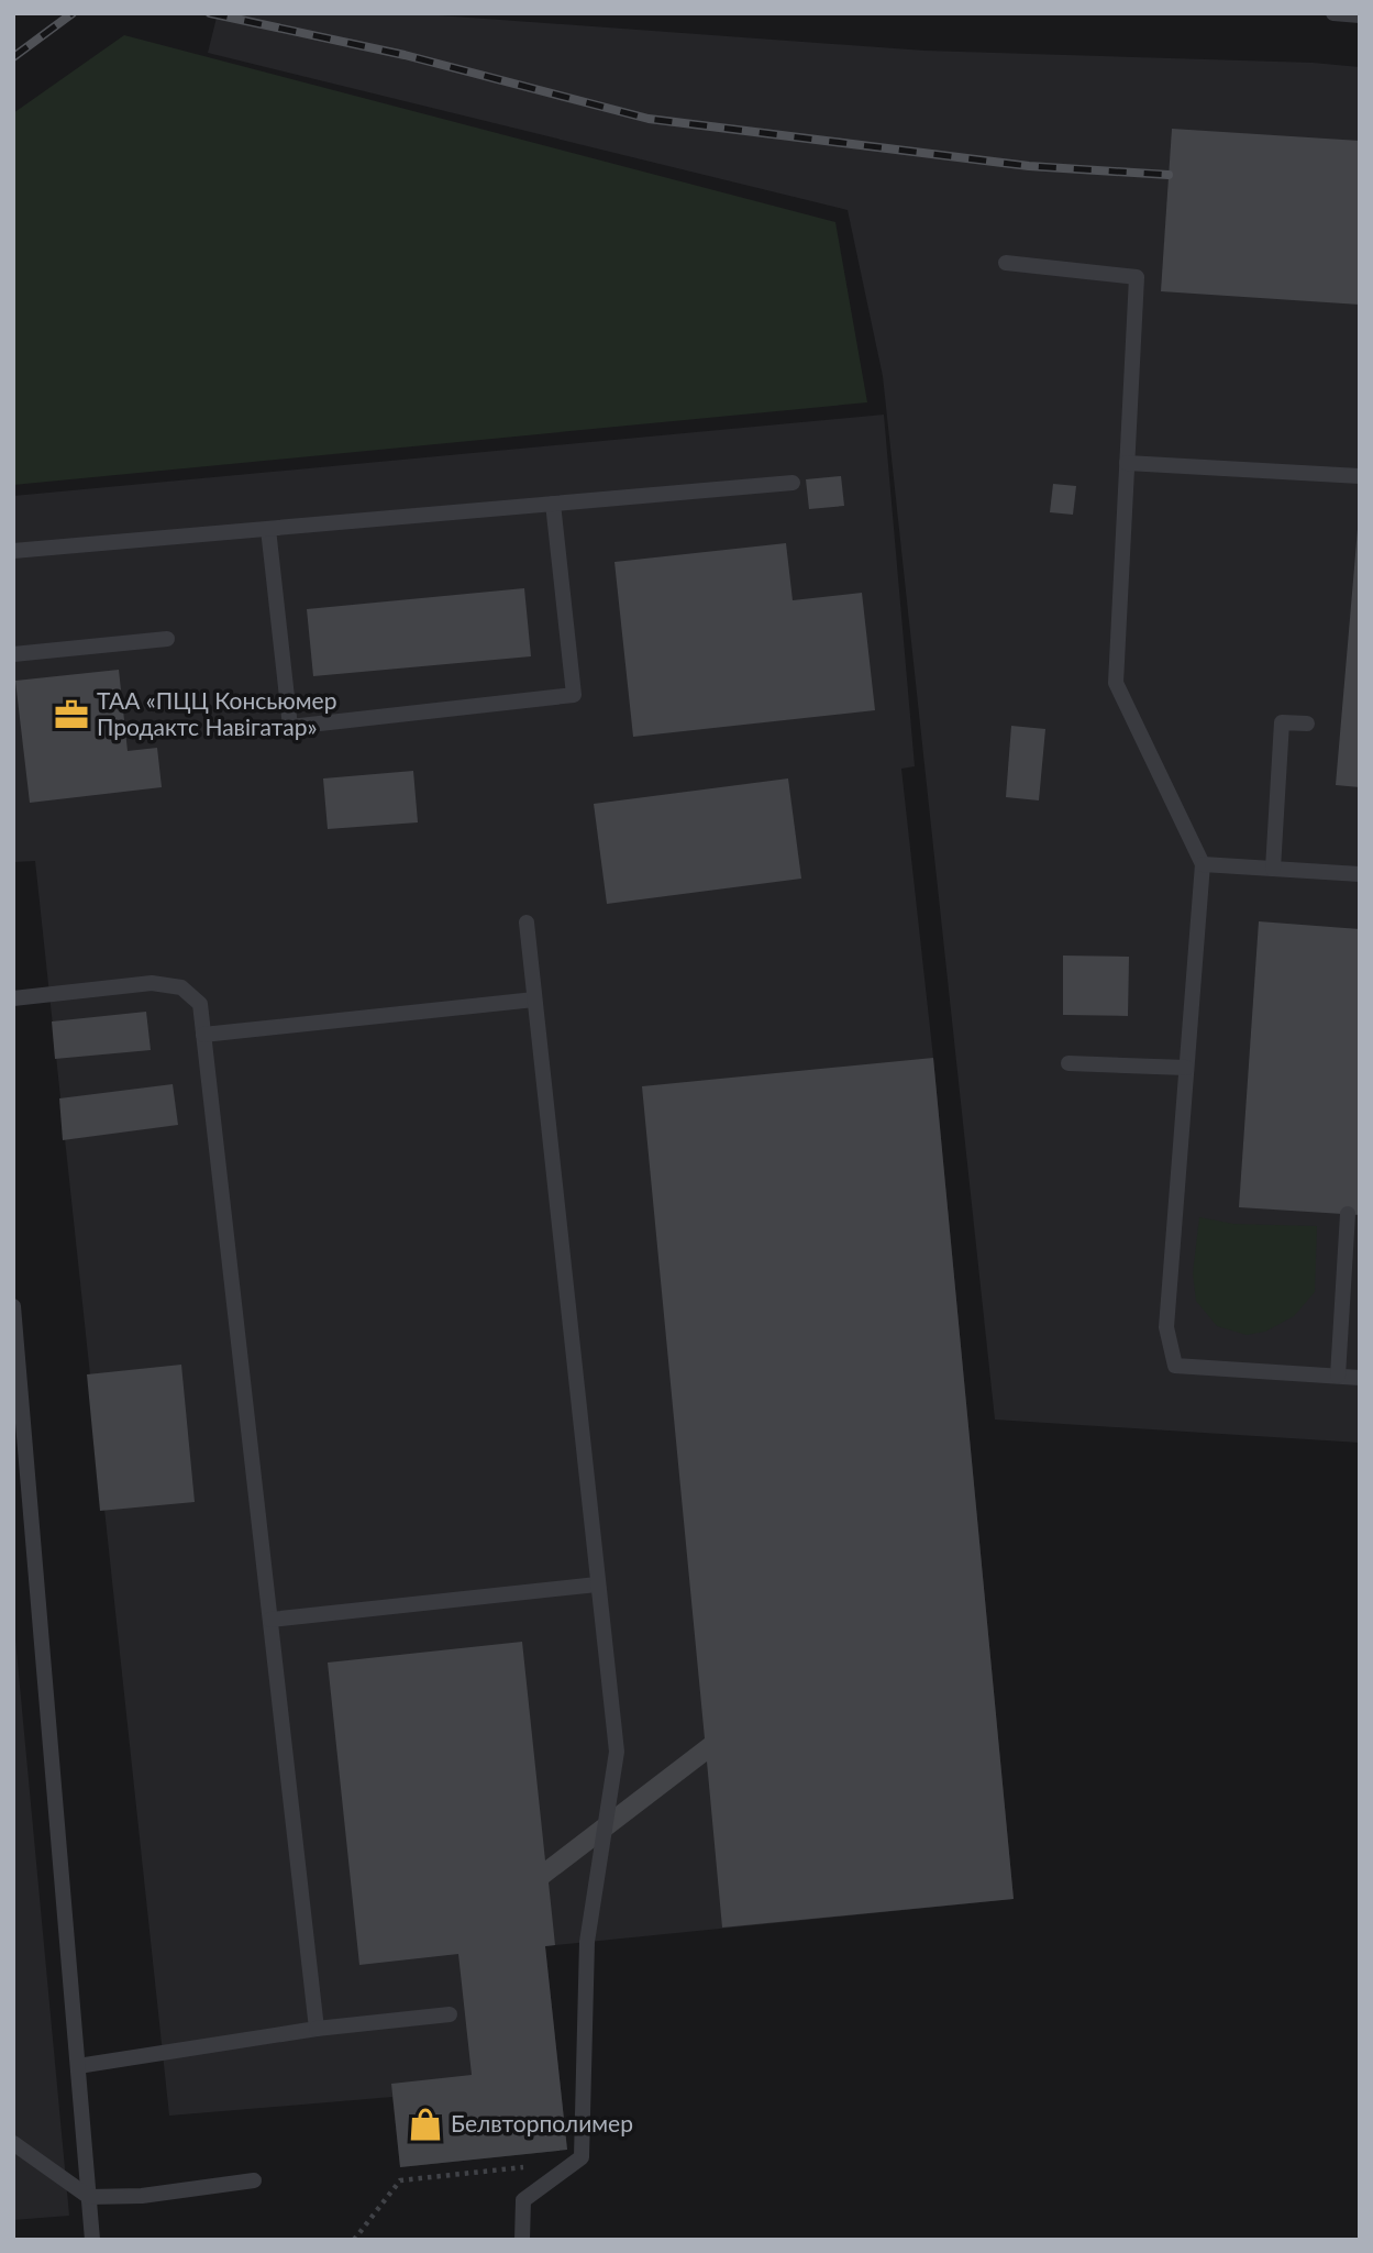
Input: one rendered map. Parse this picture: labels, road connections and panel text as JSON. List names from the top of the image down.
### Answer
{
  "places": {
    "office": ["ТАА «ПЦЦ Консьюмер Продактс Навігатар»"],
    "shop": ["Белвторполимер"]
  }
}
